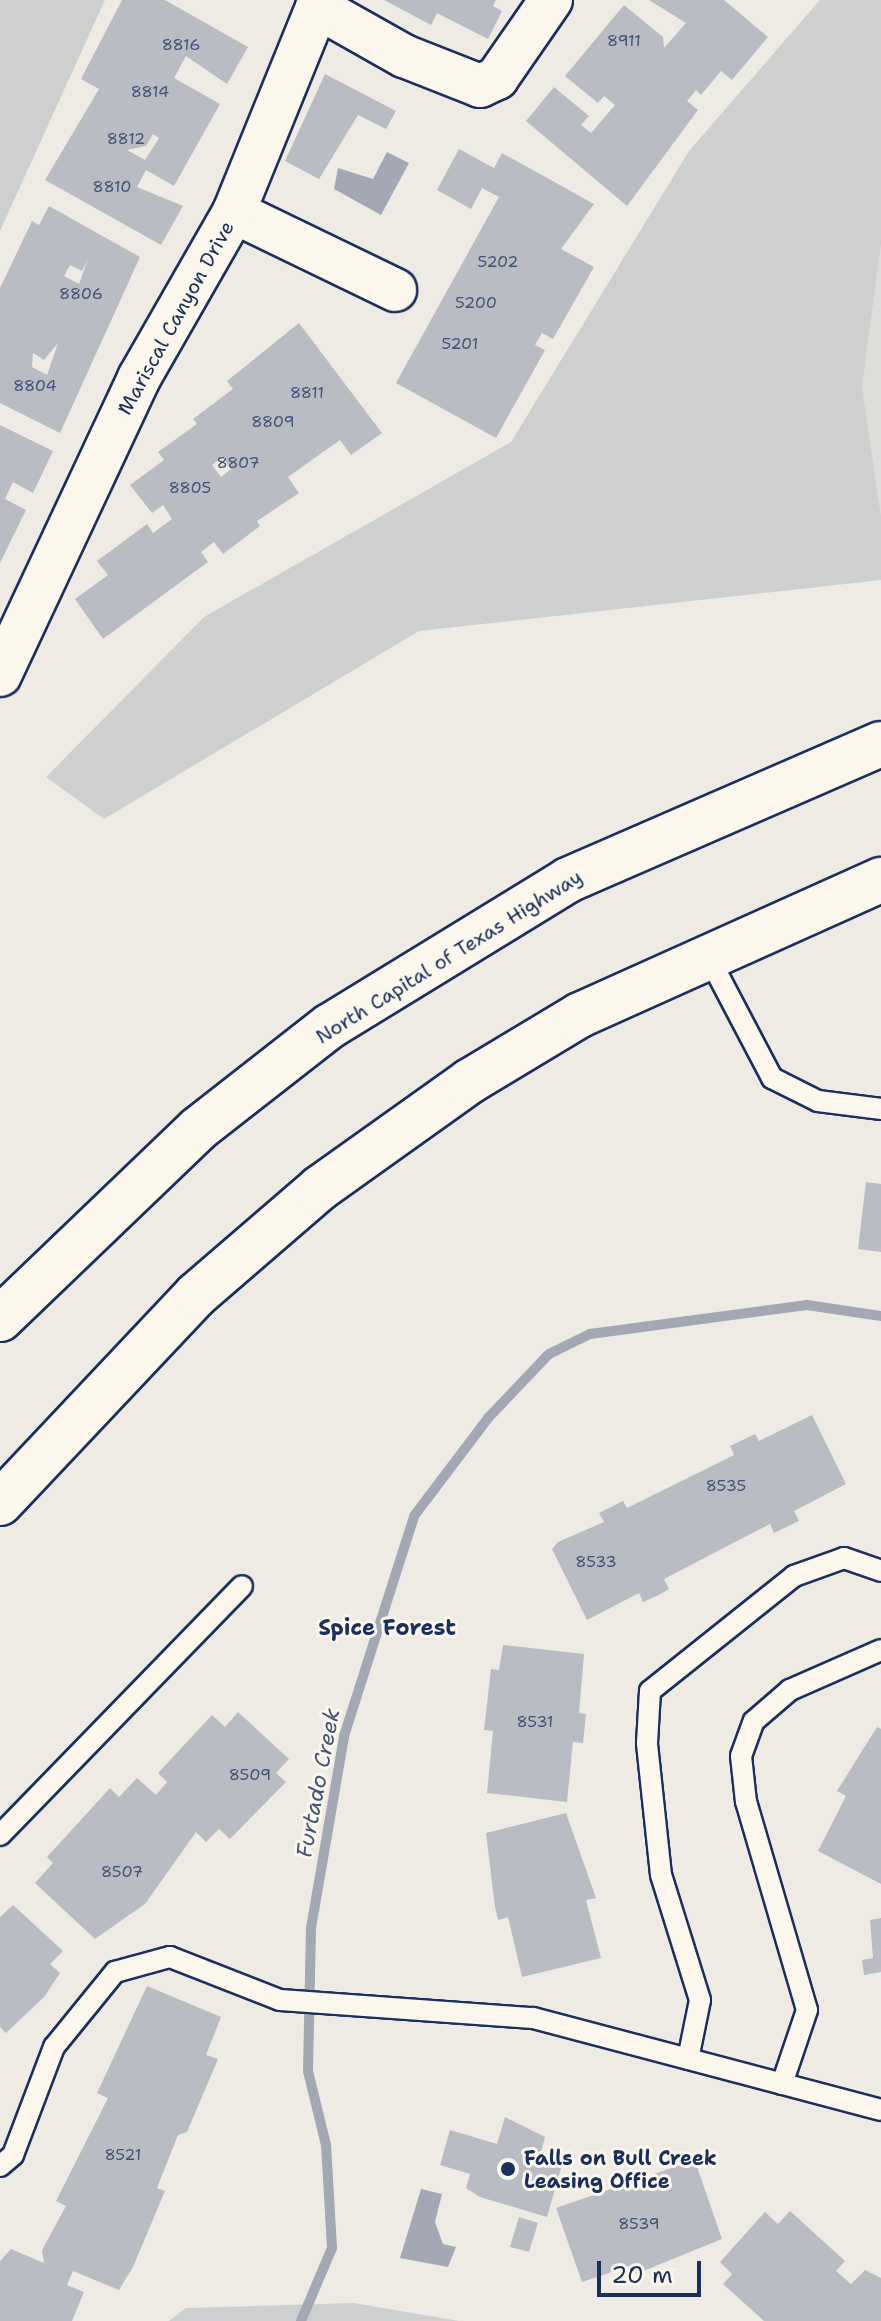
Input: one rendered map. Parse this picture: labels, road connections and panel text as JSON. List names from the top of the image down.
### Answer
{
  "streets": {
    "highway": ["North Capital of Texas Highway"],
    "street": ["Mariscal Canyon Drive"]
  },
  "districts": ["Spice Forest"],
  "water": ["Furtado Creek"],
  "places": ["Falls on Bull Creek Leasing Office"],
  "house_numbers": [
    "8911",
    "8816",
    "8814",
    "8812",
    "8810",
    "5202",
    "8806",
    "5200",
    "5201",
    "8804",
    "8811",
    "8809",
    "8807",
    "8805",
    "8535",
    "8533",
    "8531",
    "8509",
    "8507",
    "8521",
    "8539"
  ],
  "scale_bar": "20 m"
}
